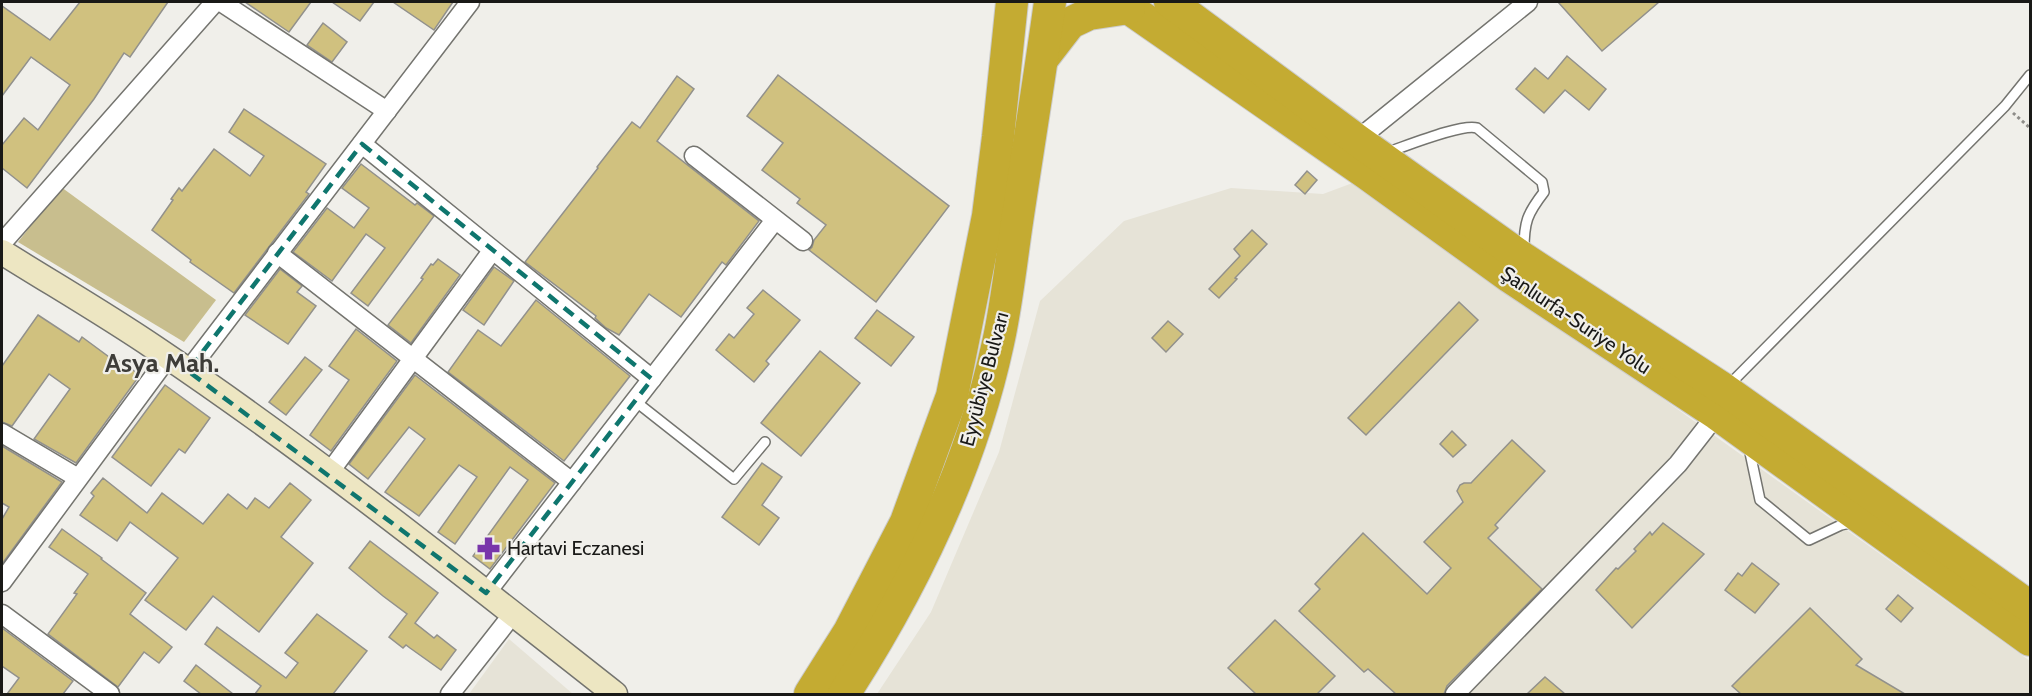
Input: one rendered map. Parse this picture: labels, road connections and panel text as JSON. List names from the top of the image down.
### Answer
{
  "streets": {
    "highway": ["Şanlıurfa-Suriye Yolu", "Eyyübiye Bulvarı"]
  },
  "districts": ["Asya Mah."],
  "places": {
    "pharmacy": ["Hartavi Eczanesi"]
  }
}
